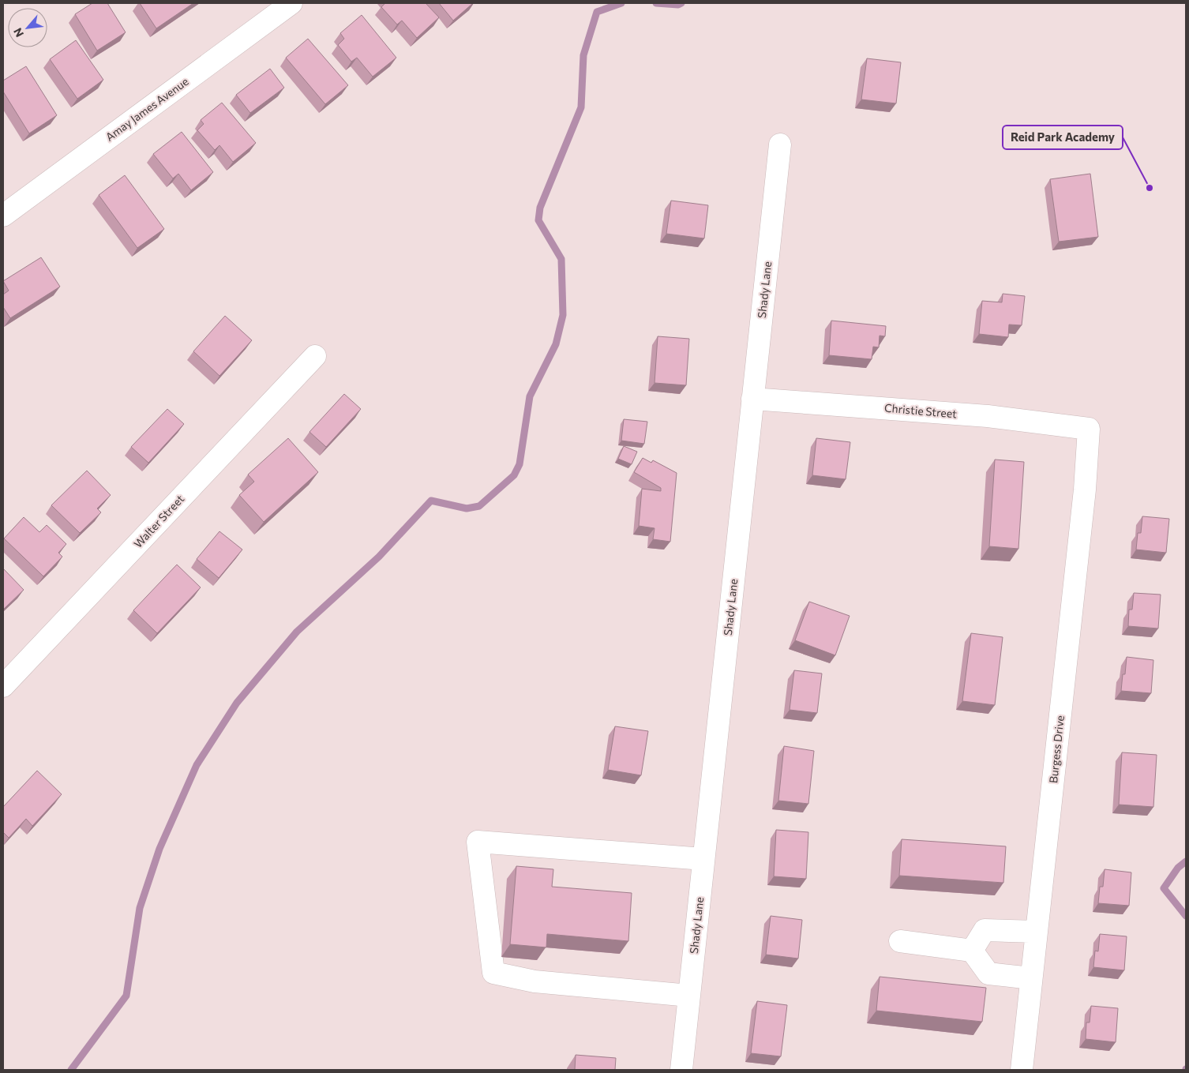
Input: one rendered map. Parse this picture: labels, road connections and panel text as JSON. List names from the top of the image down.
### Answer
{
  "streets": {
    "street": [
      "Amay James Avenue",
      "Shady Lane",
      "Christie Street",
      "Walter Street",
      "Burgess Drive"
    ]
  },
  "crossings": [
    ["Shady Lane", "Christie Street"],
    ["Christie Street", "Burgess Drive"]
  ],
  "places": ["Reid Park Academy"],
  "north": "bottom left"
}
